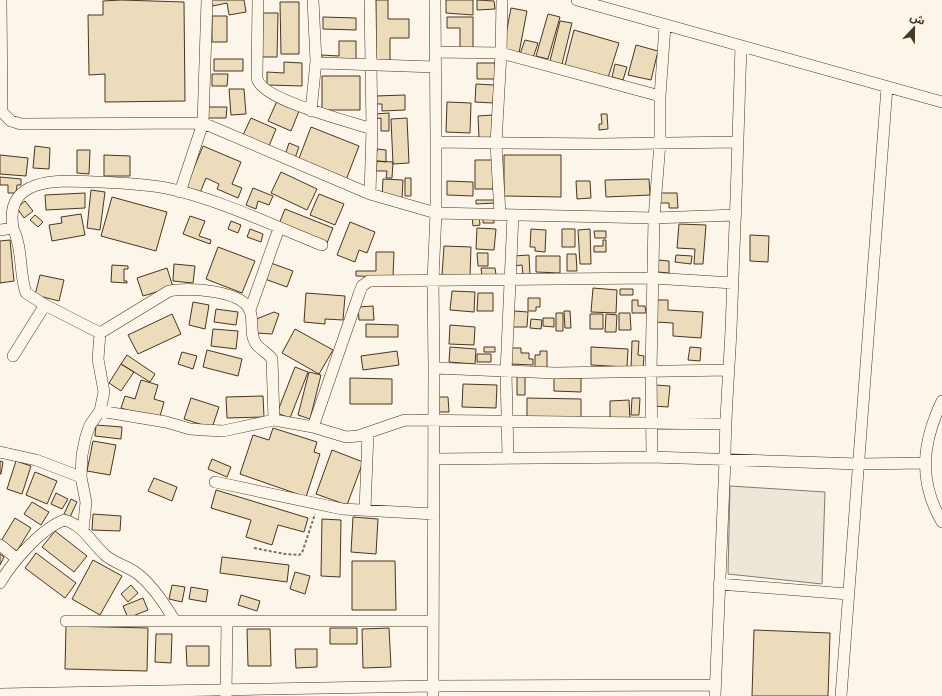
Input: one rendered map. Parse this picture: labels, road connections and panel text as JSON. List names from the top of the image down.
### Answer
{
  "north": "top"
}
